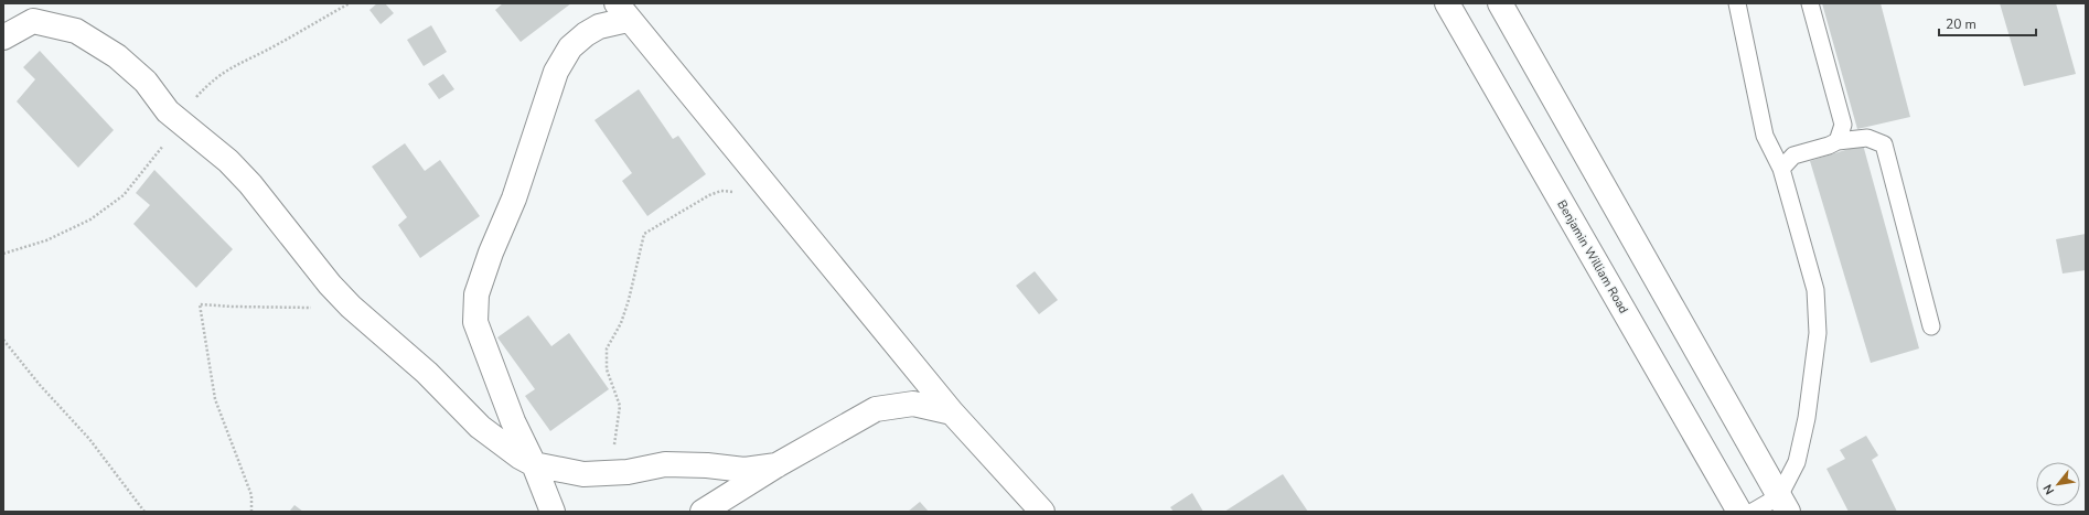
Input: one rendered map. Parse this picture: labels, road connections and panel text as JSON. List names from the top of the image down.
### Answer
{
  "streets": {
    "street": ["Benjamin William Road"]
  },
  "scale_bar": "20 m",
  "north": "bottom left"
}
